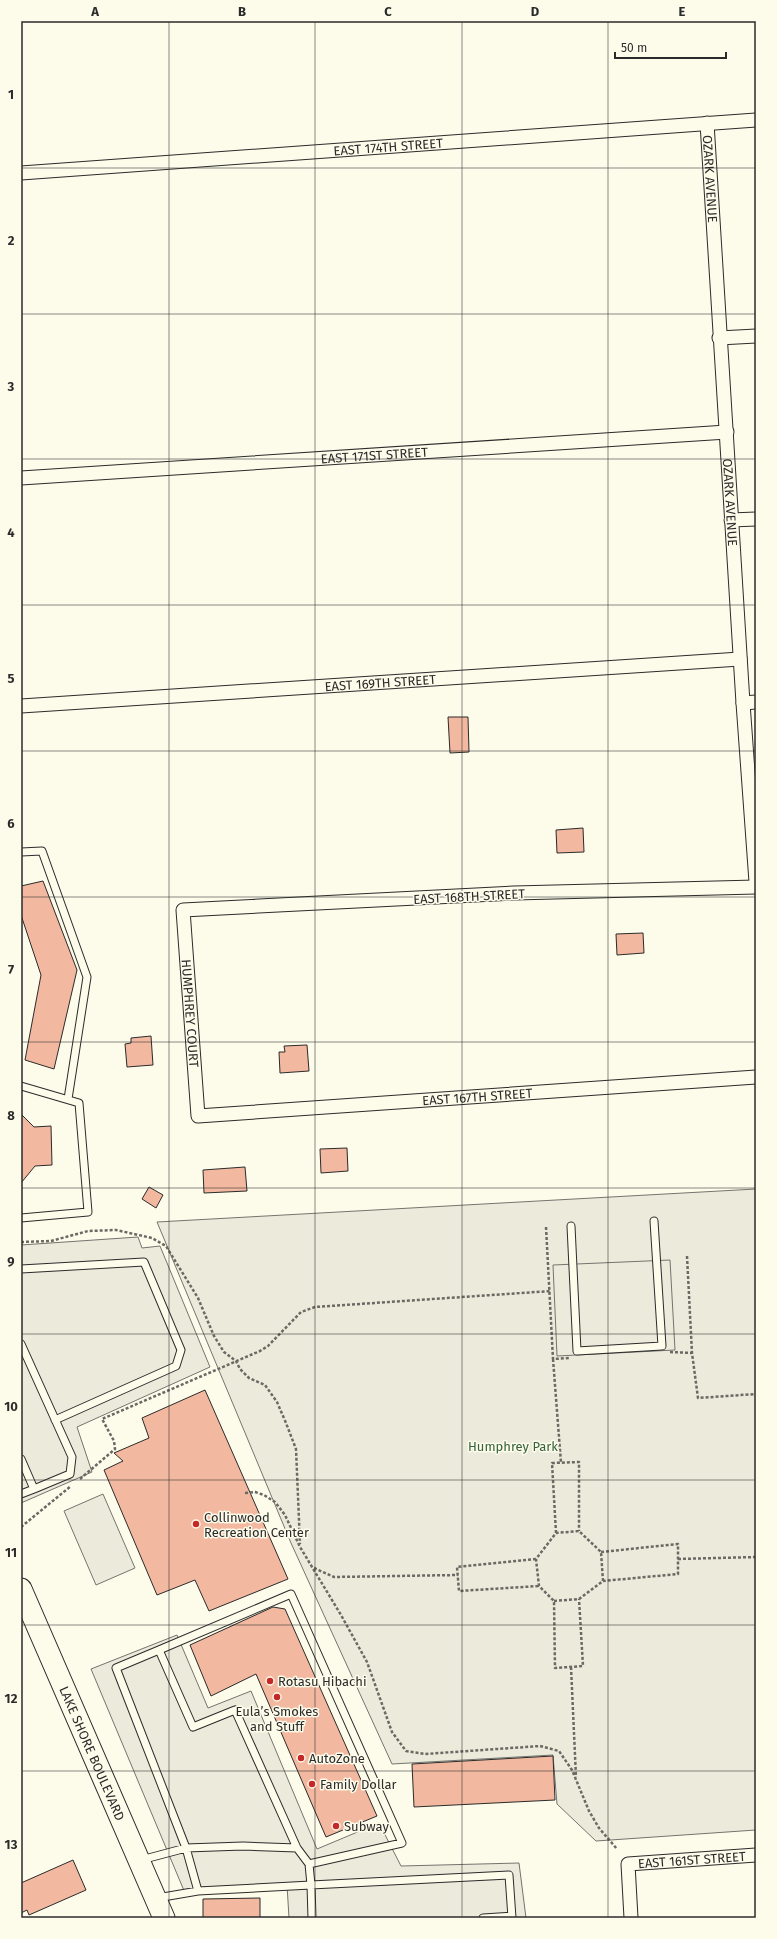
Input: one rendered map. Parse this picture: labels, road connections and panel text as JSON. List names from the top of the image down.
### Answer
{
  "streets": {
    "main road": ["LAKE SHORE BOULEVARD"],
    "street": [
      "EAST 174TH STREET",
      "OZARK AVENUE",
      "EAST 171ST STREET",
      "EAST 169TH STREET",
      "EAST 168TH STREET",
      "HUMPHREY COURT",
      "EAST 167TH STREET",
      "EAST 161ST STREET"
    ]
  },
  "crossings": [
    ["EAST 174TH STREET", "OZARK AVENUE"],
    ["OZARK AVENUE", "EAST 171ST STREET"],
    ["OZARK AVENUE", "EAST 169TH STREET"],
    ["EAST 168TH STREET", "HUMPHREY COURT"],
    ["HUMPHREY COURT", "EAST 167TH STREET"]
  ],
  "parks": ["Humphrey Park"],
  "places": [
    "Collinwood Recreation Center",
    "Rotasu Hibachi",
    "Eula’s Smokes and Stuff",
    "AutoZone",
    "Family Dollar",
    "Subway"
  ],
  "scale_bar": "50 m",
  "grid": {
    "columns": [
      "A",
      "B",
      "C",
      "D",
      "E"
    ],
    "rows": [
      "1",
      "2",
      "3",
      "4",
      "5",
      "6",
      "7",
      "8",
      "9",
      "10",
      "11",
      "12",
      "13"
    ]
  }
}
